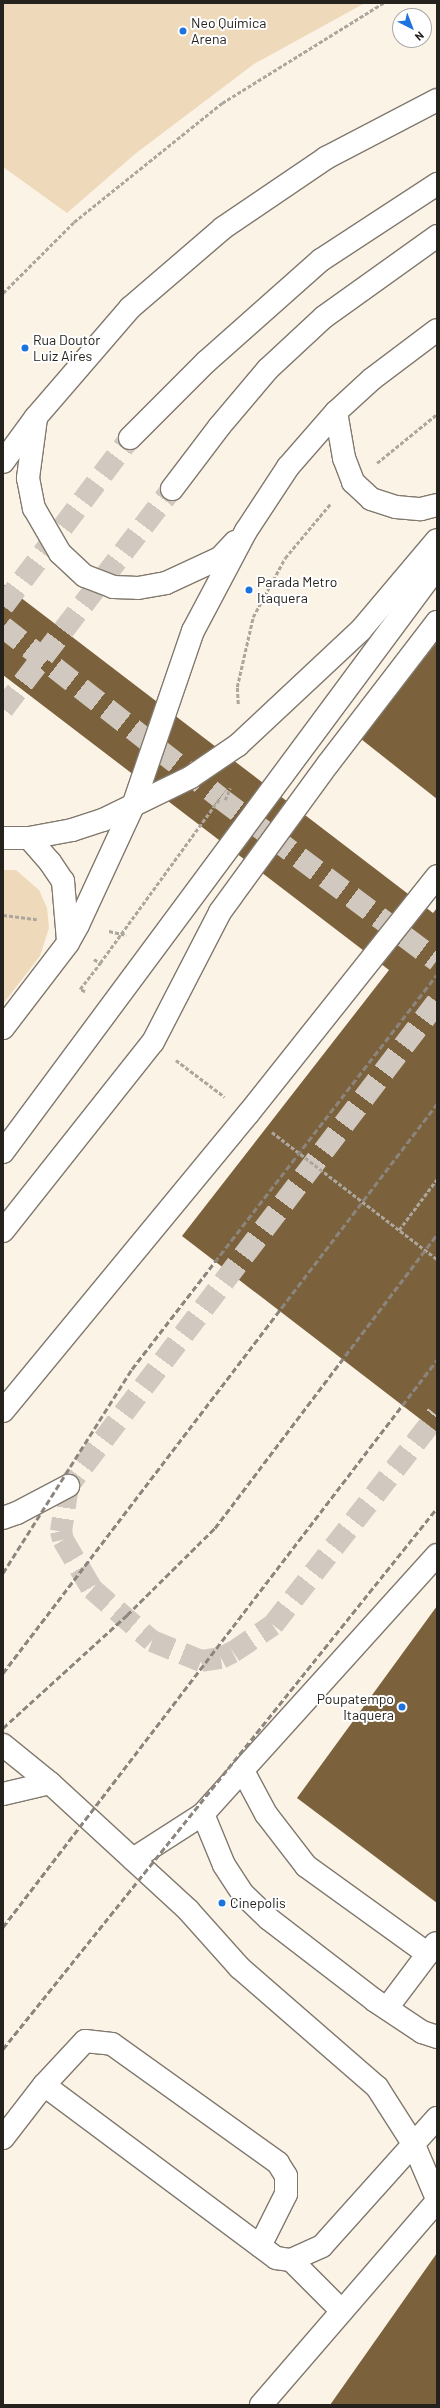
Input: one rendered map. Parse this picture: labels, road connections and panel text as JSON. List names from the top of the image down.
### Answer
{
  "places": [
    "Neo Química Arena",
    "Rua Doutor Luiz Aires",
    "Parada Metro Itaquera",
    "Poupatempo Itaquera",
    "Cinepolis"
  ],
  "north": "bottom right"
}
